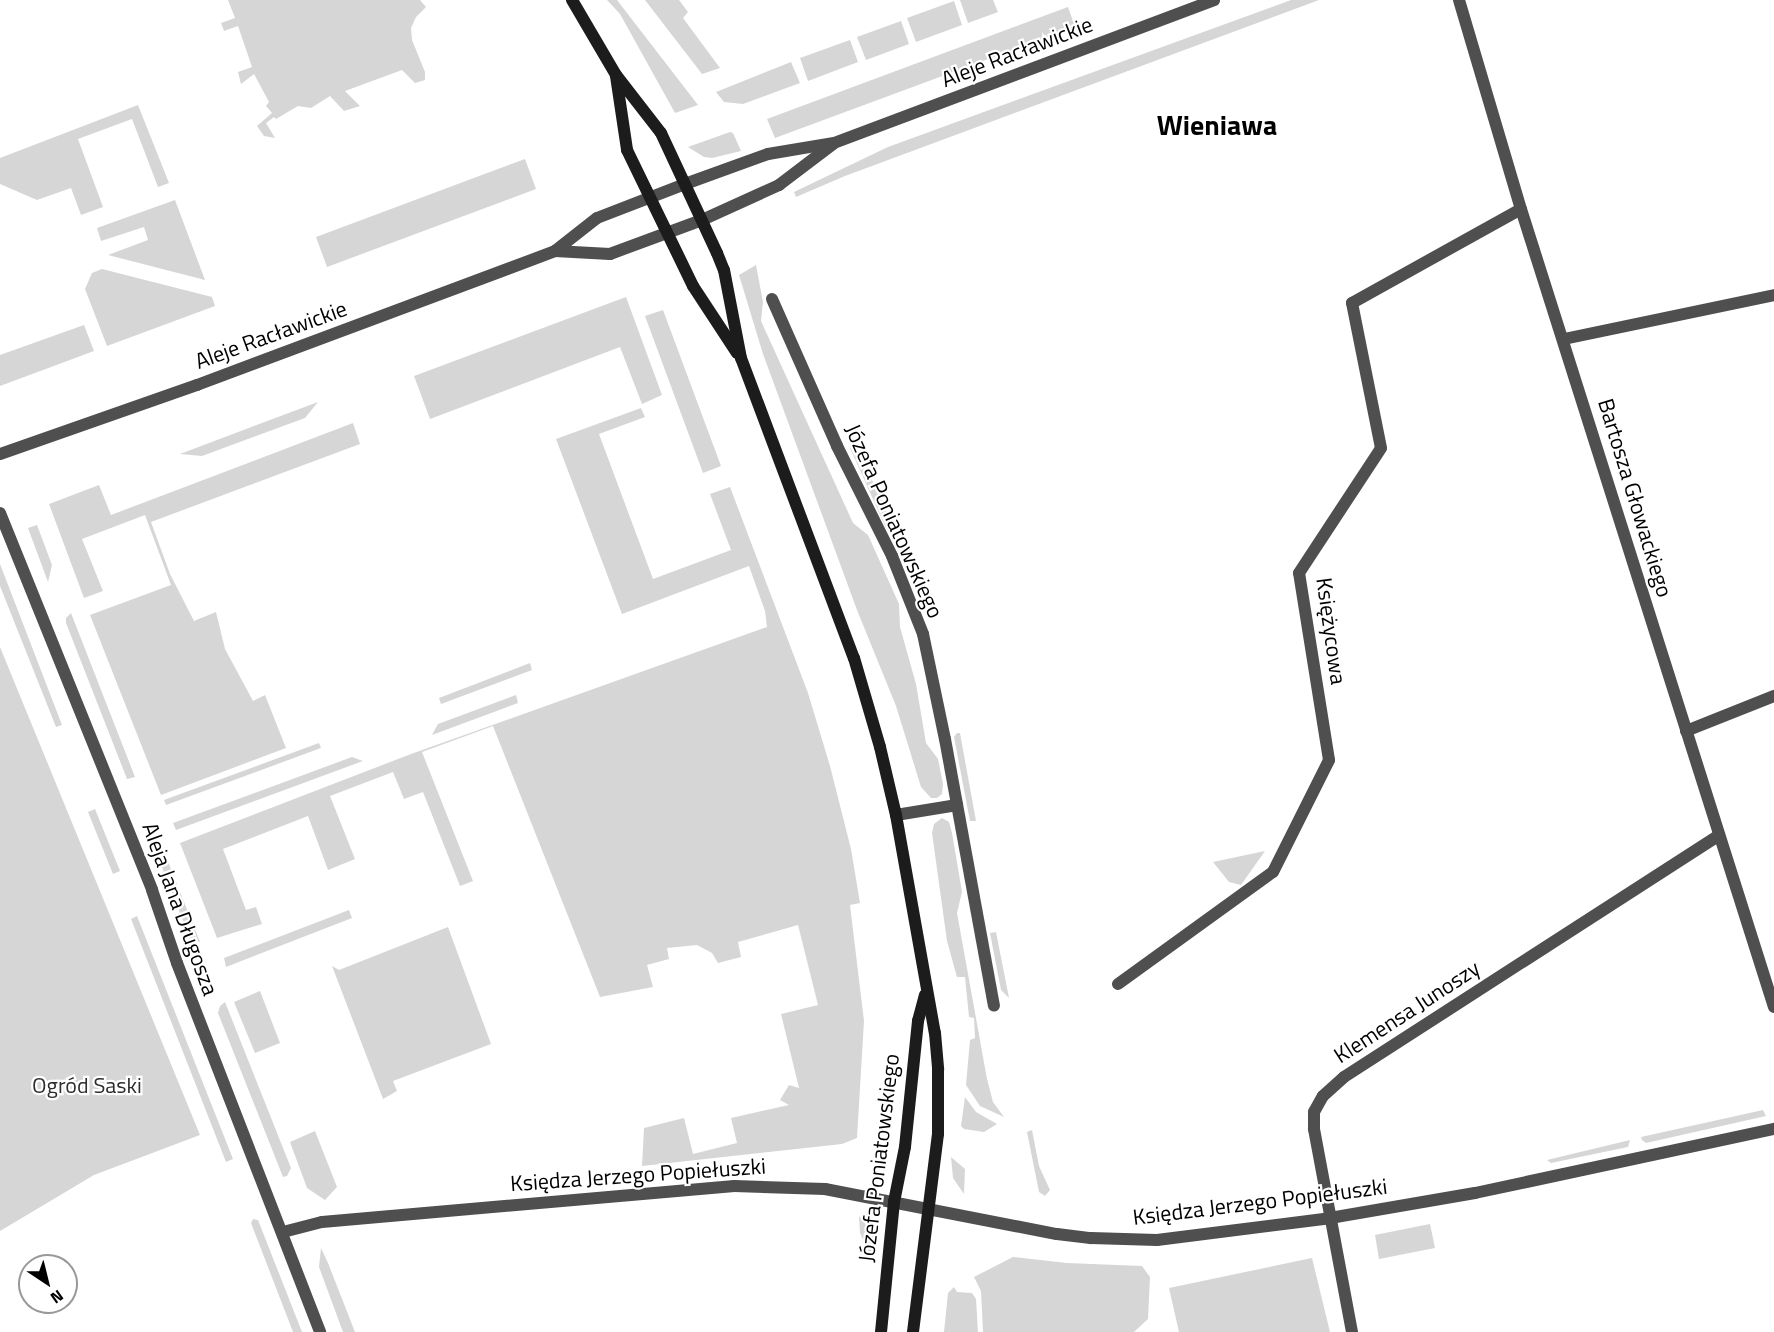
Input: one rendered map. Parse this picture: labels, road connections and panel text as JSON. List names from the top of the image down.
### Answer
{
  "streets": {
    "main road": ["Józefa Poniatowskiego"],
    "street": [
      "Aleje Racławickie",
      "Bartosza Głowackiego",
      "Księżycowa",
      "Aleja Jana Długosza",
      "Klemensa Junoszy",
      "Księdza Jerzego Popiełuszki"
    ]
  },
  "crossings": [
    ["Aleje Racławickie", "Józefa Poniatowskiego"],
    ["Bartosza Głowackiego", "Księżycowa"],
    ["Bartosza Głowackiego", "Klemensa Junoszy"],
    ["Józefa Poniatowskiego", "Księdza Jerzego Popiełuszki"],
    ["Aleja Jana Długosza", "Księdza Jerzego Popiełuszki"],
    ["Klemensa Junoszy", "Księdza Jerzego Popiełuszki"]
  ],
  "districts": ["Wieniawa"],
  "parks": ["Ogród Saski"],
  "north": "bottom right"
}
